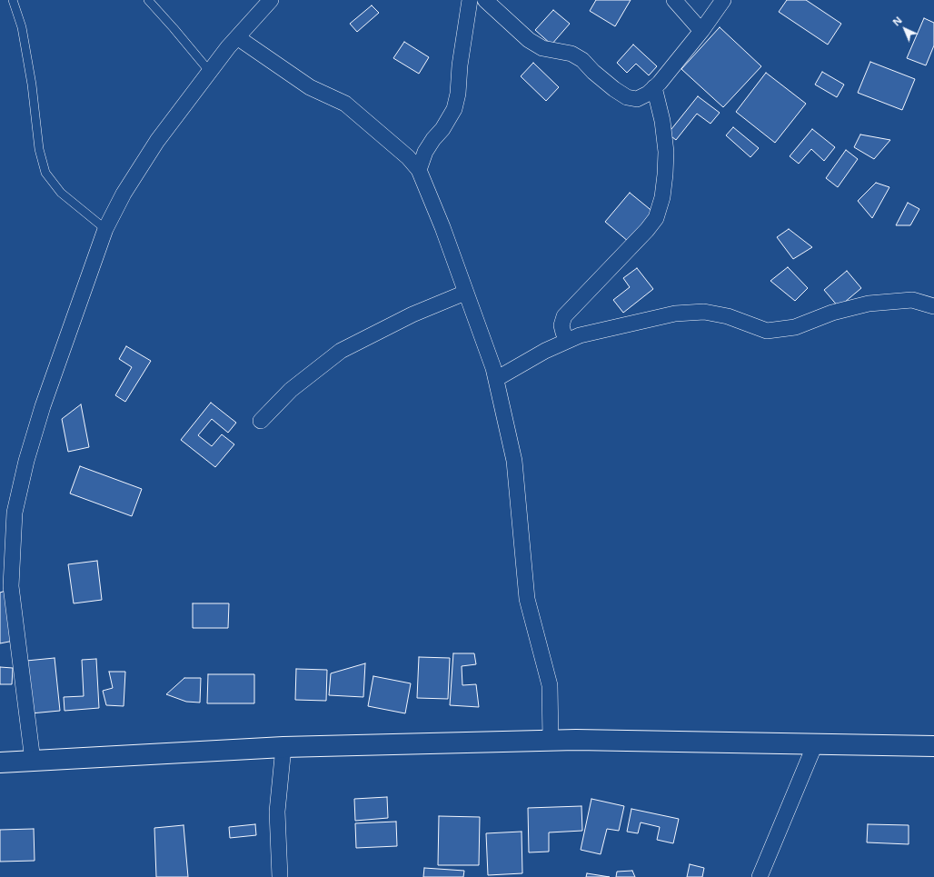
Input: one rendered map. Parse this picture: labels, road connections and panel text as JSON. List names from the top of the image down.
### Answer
{
  "north": "top left"
}
